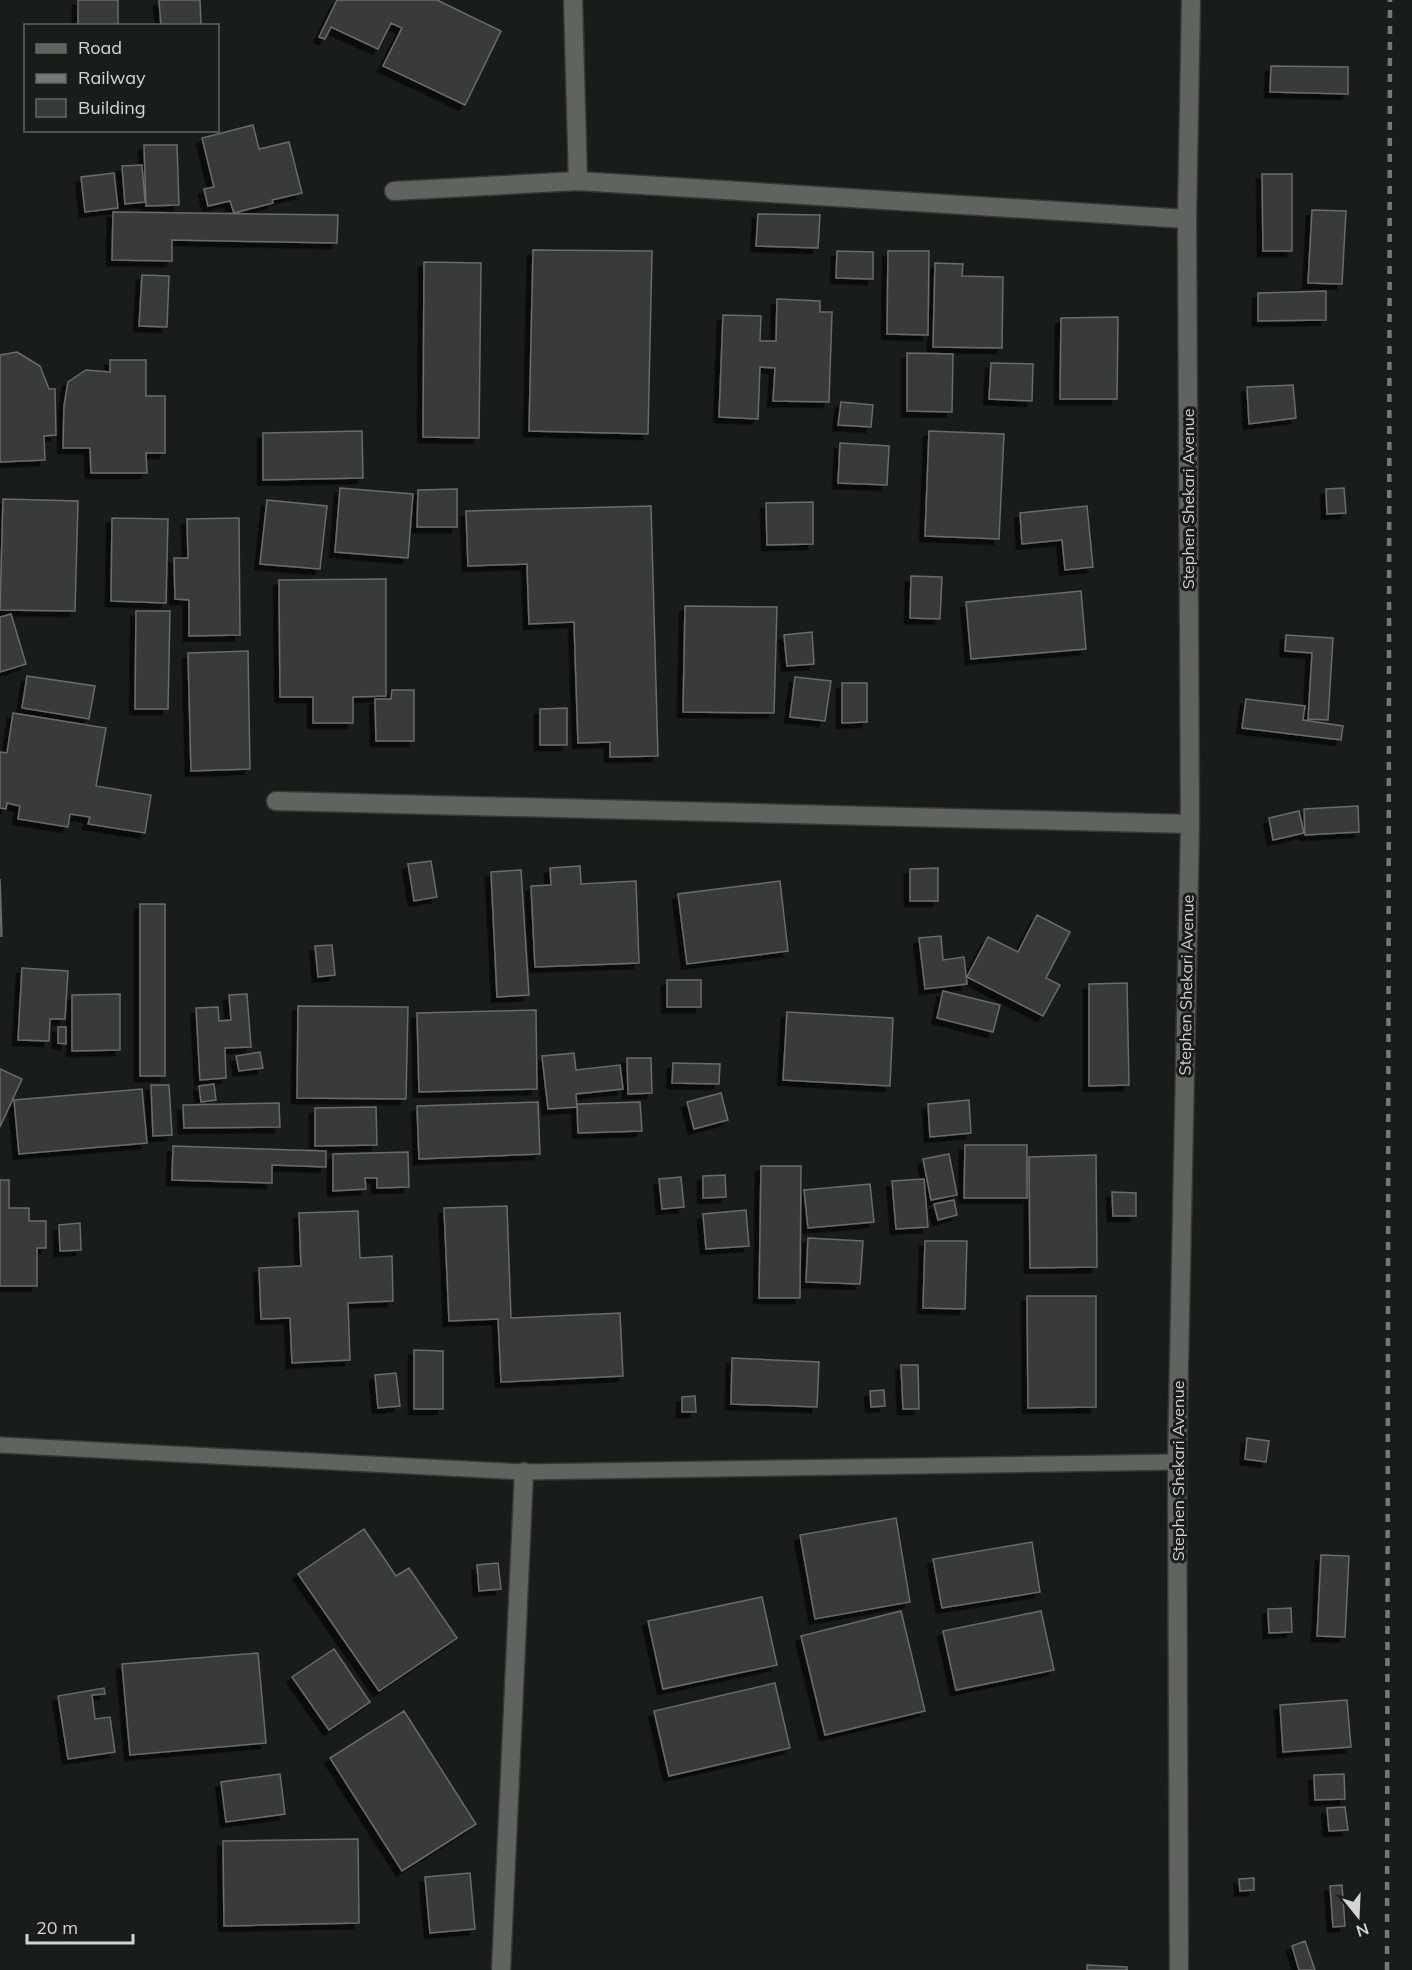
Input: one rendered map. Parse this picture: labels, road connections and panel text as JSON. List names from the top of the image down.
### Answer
{
  "streets": {
    "street": ["Stephen Shekari Avenue"]
  },
  "legend": ["Road", "Railway", "Building"],
  "scale_bar": "20 m",
  "north": "bottom"
}
